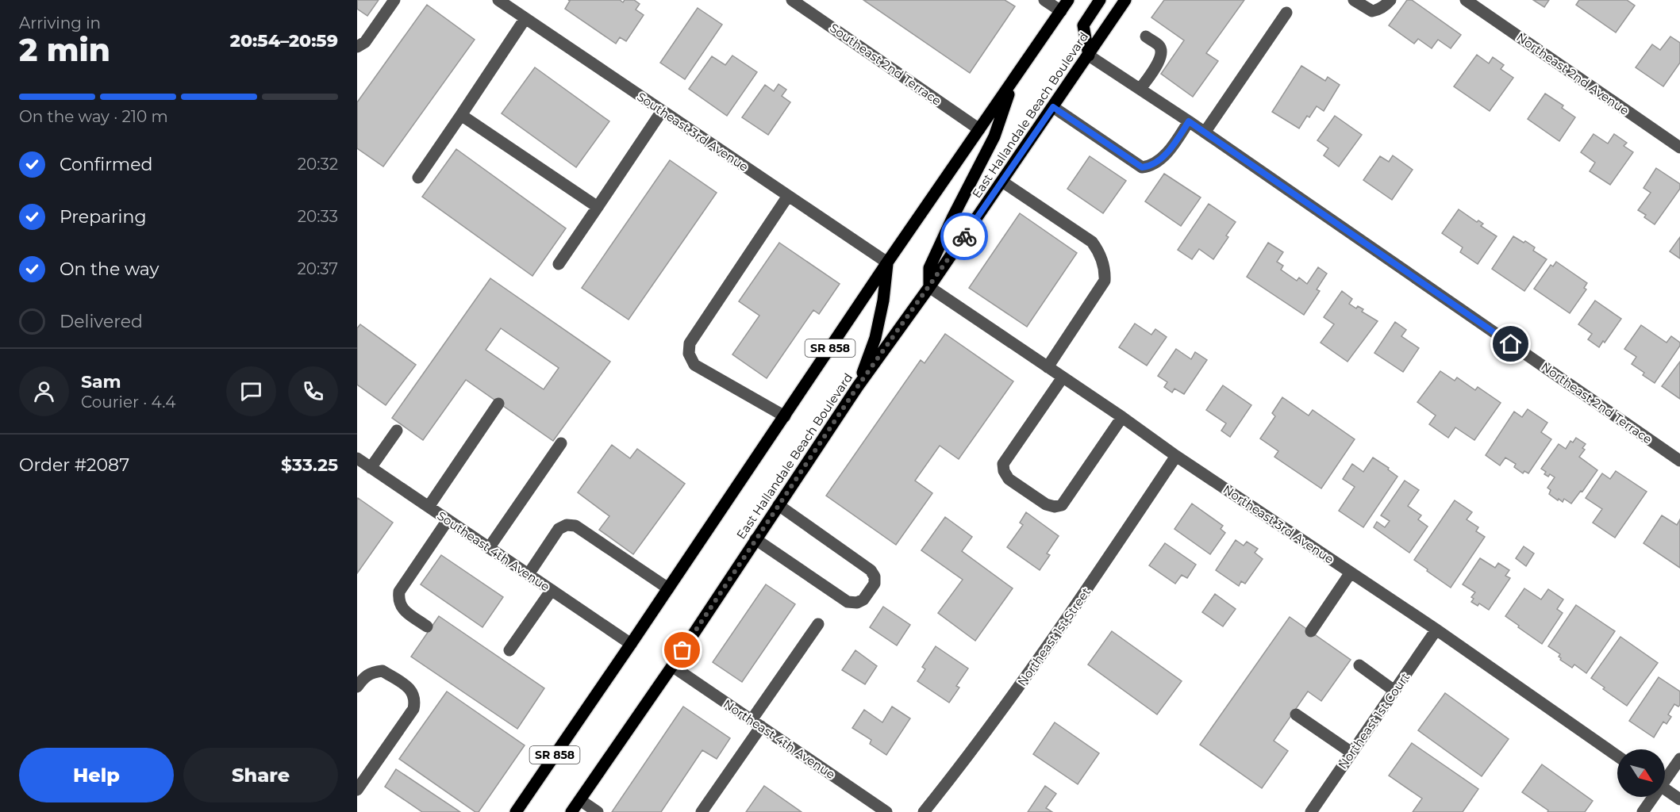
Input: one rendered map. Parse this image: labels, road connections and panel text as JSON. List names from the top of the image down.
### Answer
{
  "streets": {
    "main road": ["East Hallandale Beach Boulevard", "SR 858"],
    "street": [
      "Southeast 2nd Terrace",
      "Northeast 2nd Avenue",
      "Southeast 3rd Avenue",
      "Northeast 2nd Terrace",
      "Northeast 3rd Avenue",
      "Southeast 4th Avenue",
      "Northeast 1st Street",
      "Northeast 1st Court",
      "Northeast 4th Avenue"
    ]
  },
  "crossings": [
    ["Southeast 2nd Terrace", "SR 858"],
    ["East Hallandale Beach Boulevard", "Northeast 2nd Terrace"],
    ["East Hallandale Beach Boulevard", "Northeast 3rd Avenue"],
    ["East Hallandale Beach Boulevard", "Northeast 4th Avenue"],
    ["Southeast 3rd Avenue", "SR 858"],
    ["SR 858", "Southeast 4th Avenue"],
    ["Northeast 3rd Avenue", "Northeast 1st Street"],
    ["Northeast 3rd Avenue", "Northeast 1st Court"]
  ],
  "north": "bottom right",
  "page": {
    "heading": ["2 min", "Arriving in", "20:54–20:59"],
    "panel": [
      "Sam",
      "Courier · 4.4",
      "Order #2087",
      "$33.25"
    ],
    "bar": "On the way · 210 m",
    "list": [
      ["Confirmed", "20:32"],
      ["Preparing", "20:33"],
      ["On the way", "20:37"],
      "Delivered"
    ],
    "buttons": ["Help", "Share"]
  }
}
